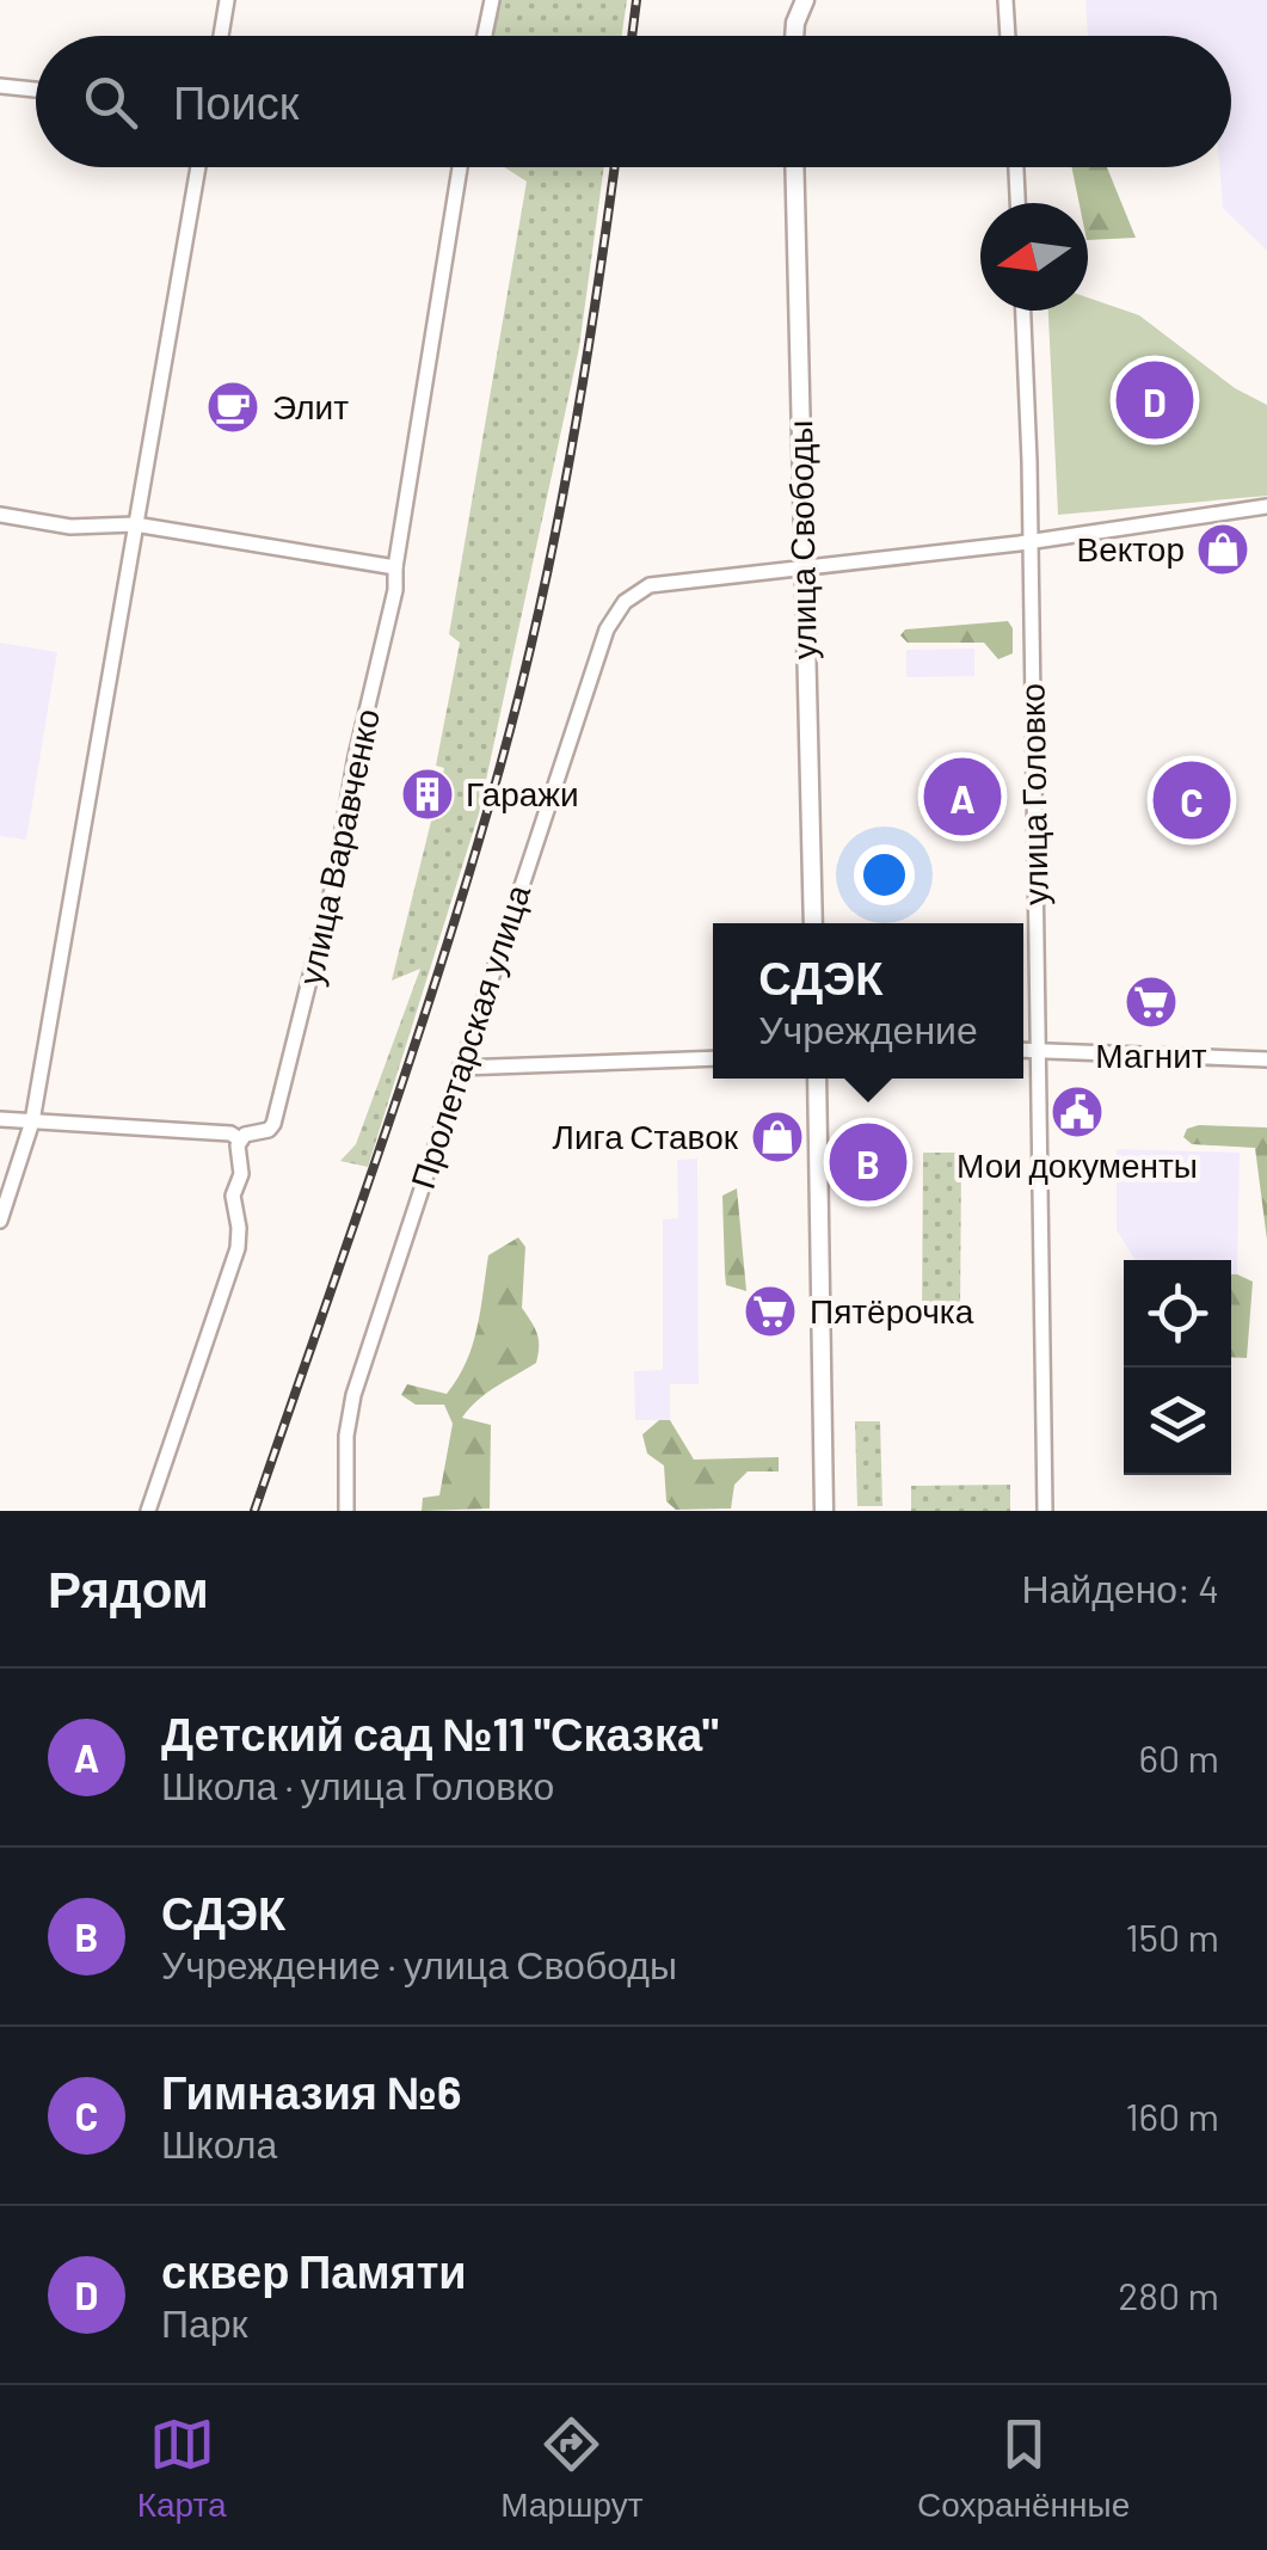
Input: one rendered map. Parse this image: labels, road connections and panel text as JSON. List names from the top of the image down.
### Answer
{
  "streets": {
    "main road": ["улица Свободы"],
    "street": ["улица Головко", "улица Варавченко", "Пролетарская улица"]
  },
  "crossings": [
    ["улица Свободы", "Пролетарская улица"]
  ],
  "places": {
    "cafe": ["Элит"],
    "shop": ["Вектор", "Лига Ставок"],
    "building": ["Гаражи"],
    "supermarket": ["Магнит", "Пятёрочка"],
    "public building": ["Мои документы"]
  },
  "north": "left",
  "page": {
    "search": "Поиск",
    "pins": [
      "D",
      "A",
      "C",
      "B"
    ],
    "popup": ["СДЭК", "Учреждение"],
    "heading": ["Рядом", "Найдено: 4"],
    "list": [
      {
        "mark": "A",
        "name": "Детский сад №11 \"Сказка\"",
        "note": "Школа · улица Головко",
        "value": "60 m"
      },
      {
        "mark": "B",
        "name": "СДЭК",
        "note": "Учреждение · улица Свободы",
        "value": "150 m"
      },
      {
        "mark": "C",
        "name": "Гимназия №6",
        "note": "Школа",
        "value": "160 m"
      },
      {
        "mark": "D",
        "name": "сквер Памяти",
        "note": "Парк",
        "value": "280 m"
      }
    ],
    "nav": ["Карта", "Маршрут", "Сохранённые"]
  }
}
